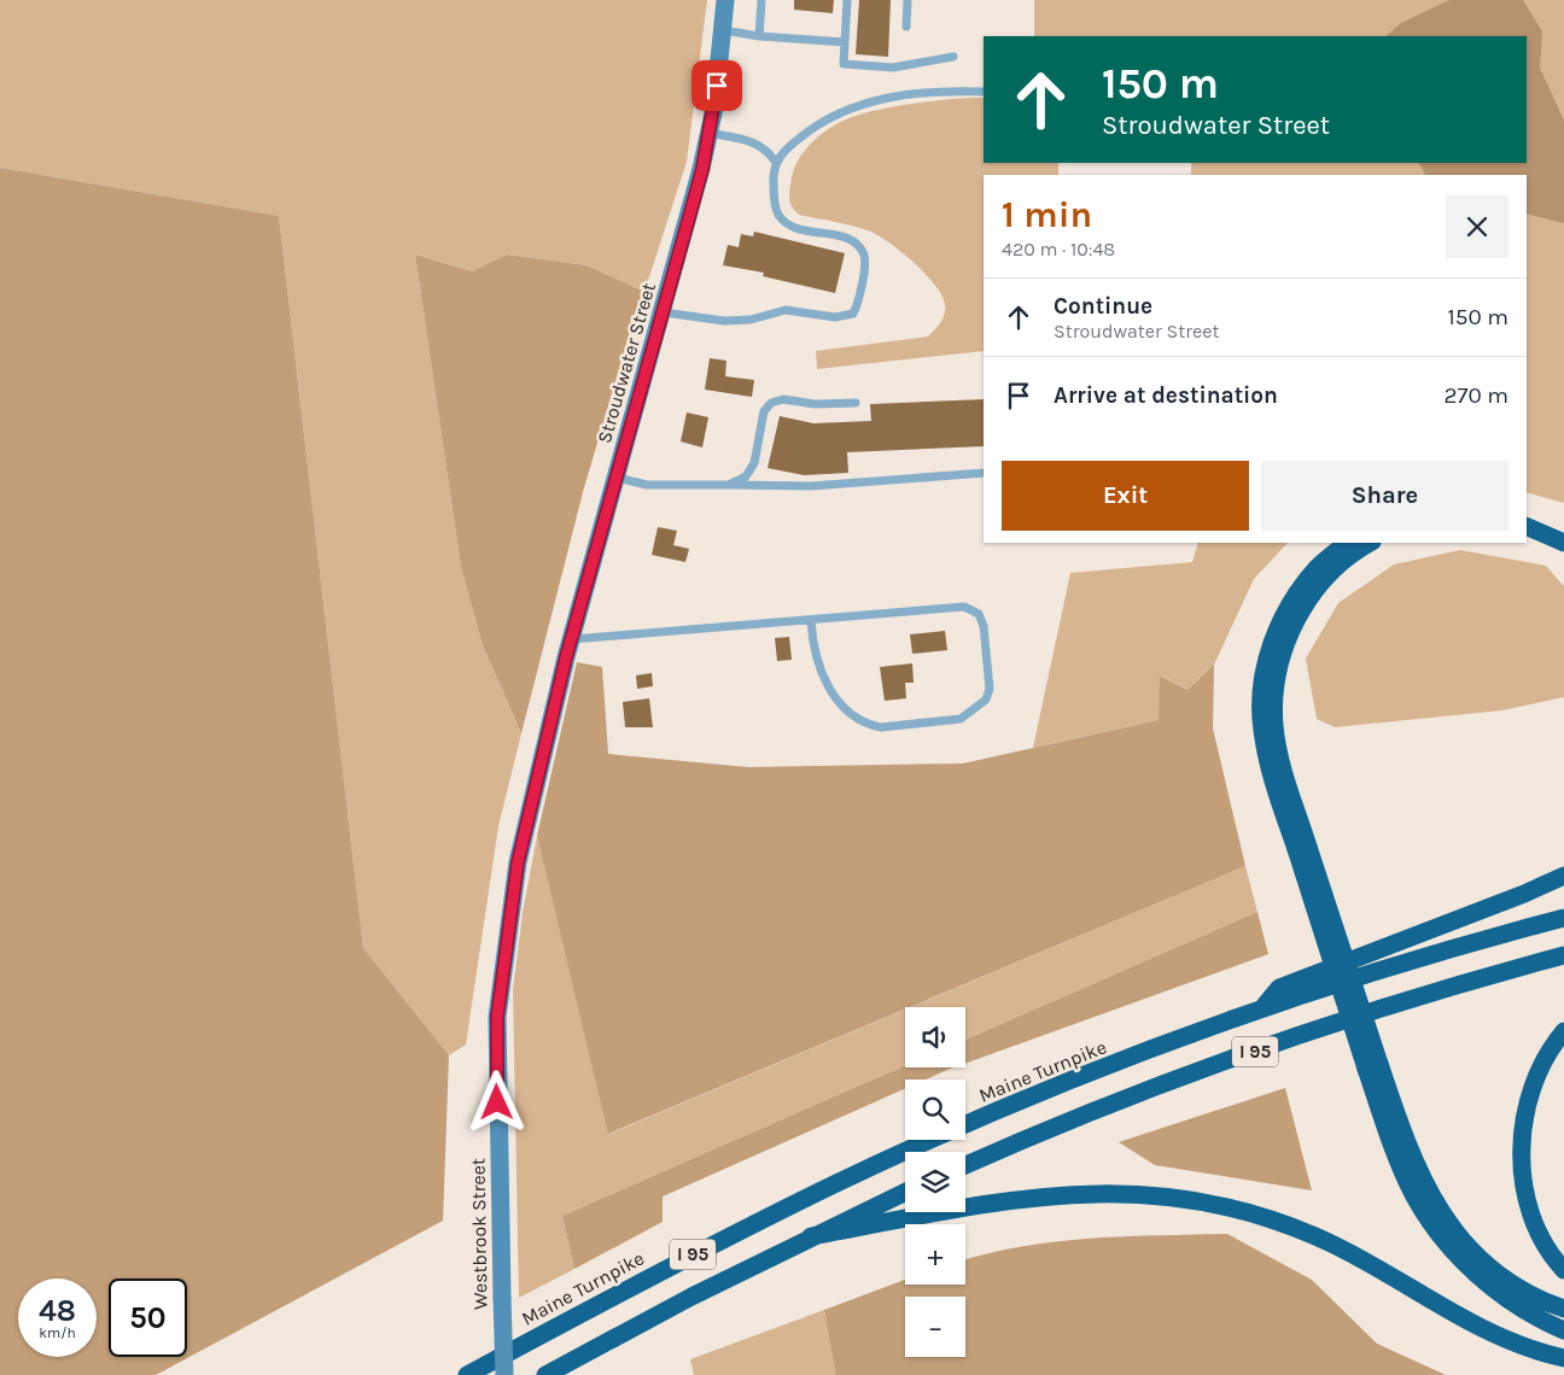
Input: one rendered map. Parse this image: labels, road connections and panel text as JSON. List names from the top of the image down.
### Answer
{
  "streets": {
    "highway": ["I 95", "Maine Turnpike"],
    "main road": ["Stroudwater Street", "Westbrook Street"]
  },
  "crossings": [
    ["Stroudwater Street", "Westbrook Street"]
  ],
  "page": {
    "turn": ["150 m", "Stroudwater Street"],
    "heading": ["1 min", "420 m · 10:48"],
    "list": [
      {
        "name": "Continue",
        "note": "Stroudwater Street",
        "value": "150 m"
      },
      {
        "name": "Arrive at destination",
        "value": "270 m"
      }
    ],
    "buttons": ["Exit", "Share"],
    "map_buttons": ["+", "−"],
    "speed": "48 km/h",
    "limit": "50"
  }
}
